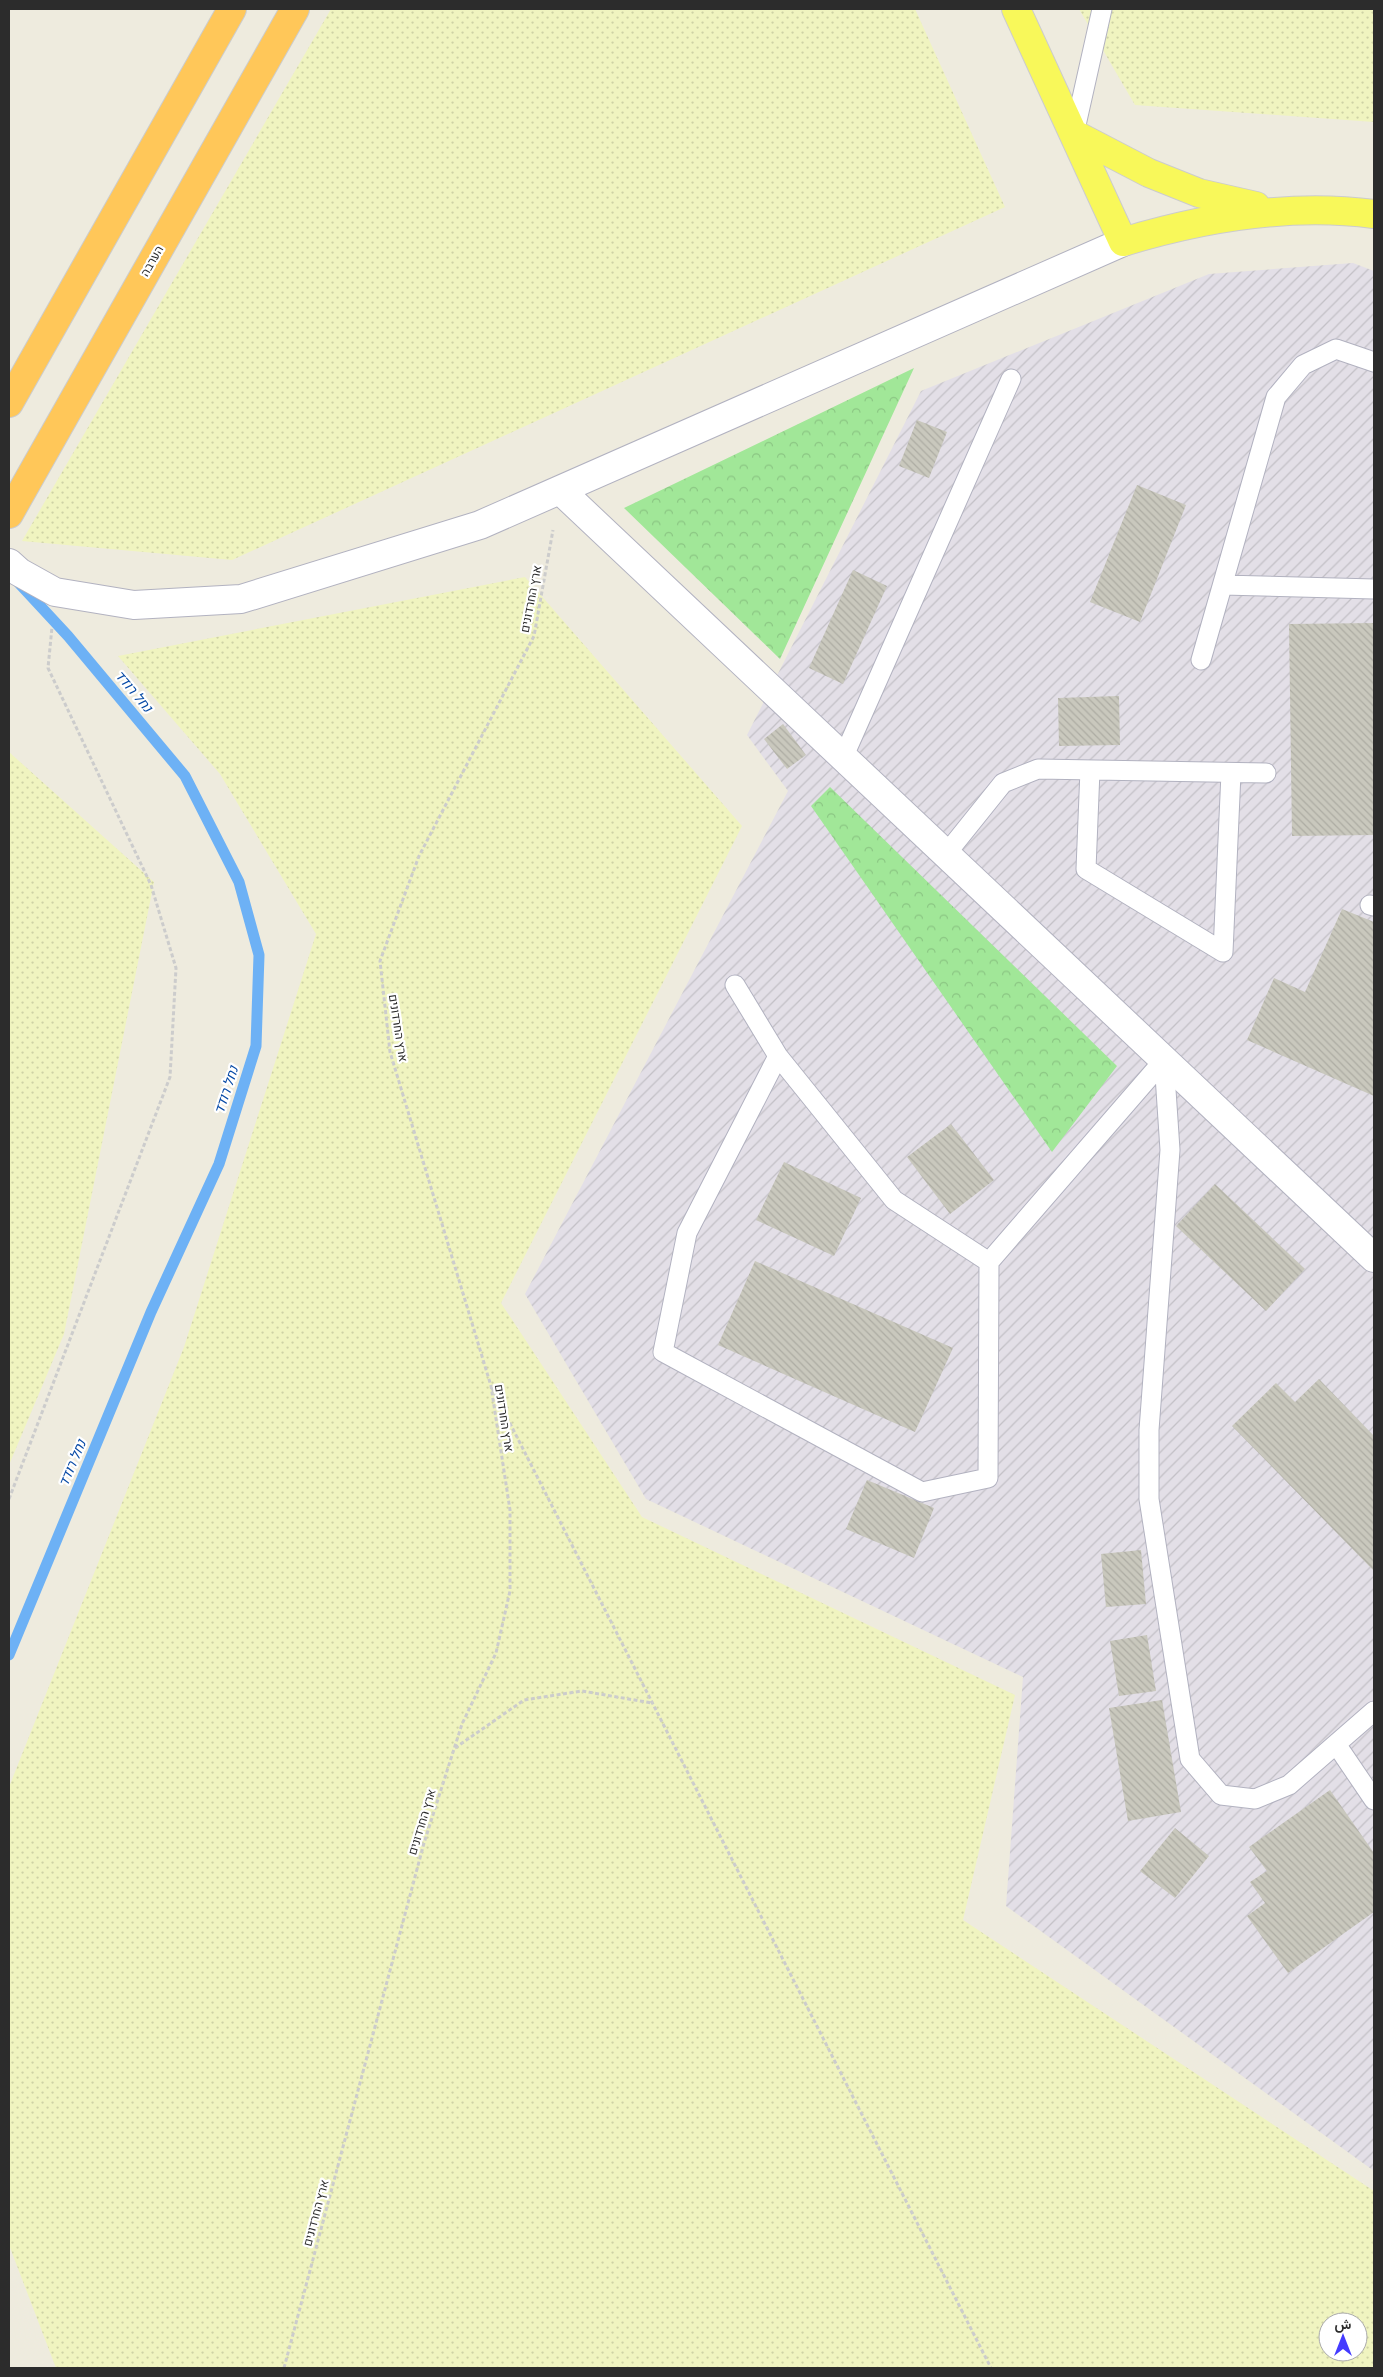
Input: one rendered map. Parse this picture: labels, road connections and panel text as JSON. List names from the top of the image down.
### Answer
{
  "streets": {
    "highway": ["הערבה"],
    "path": ["ארץ החרדונים"]
  },
  "water": ["נחל רודד"],
  "north": "top"
}
